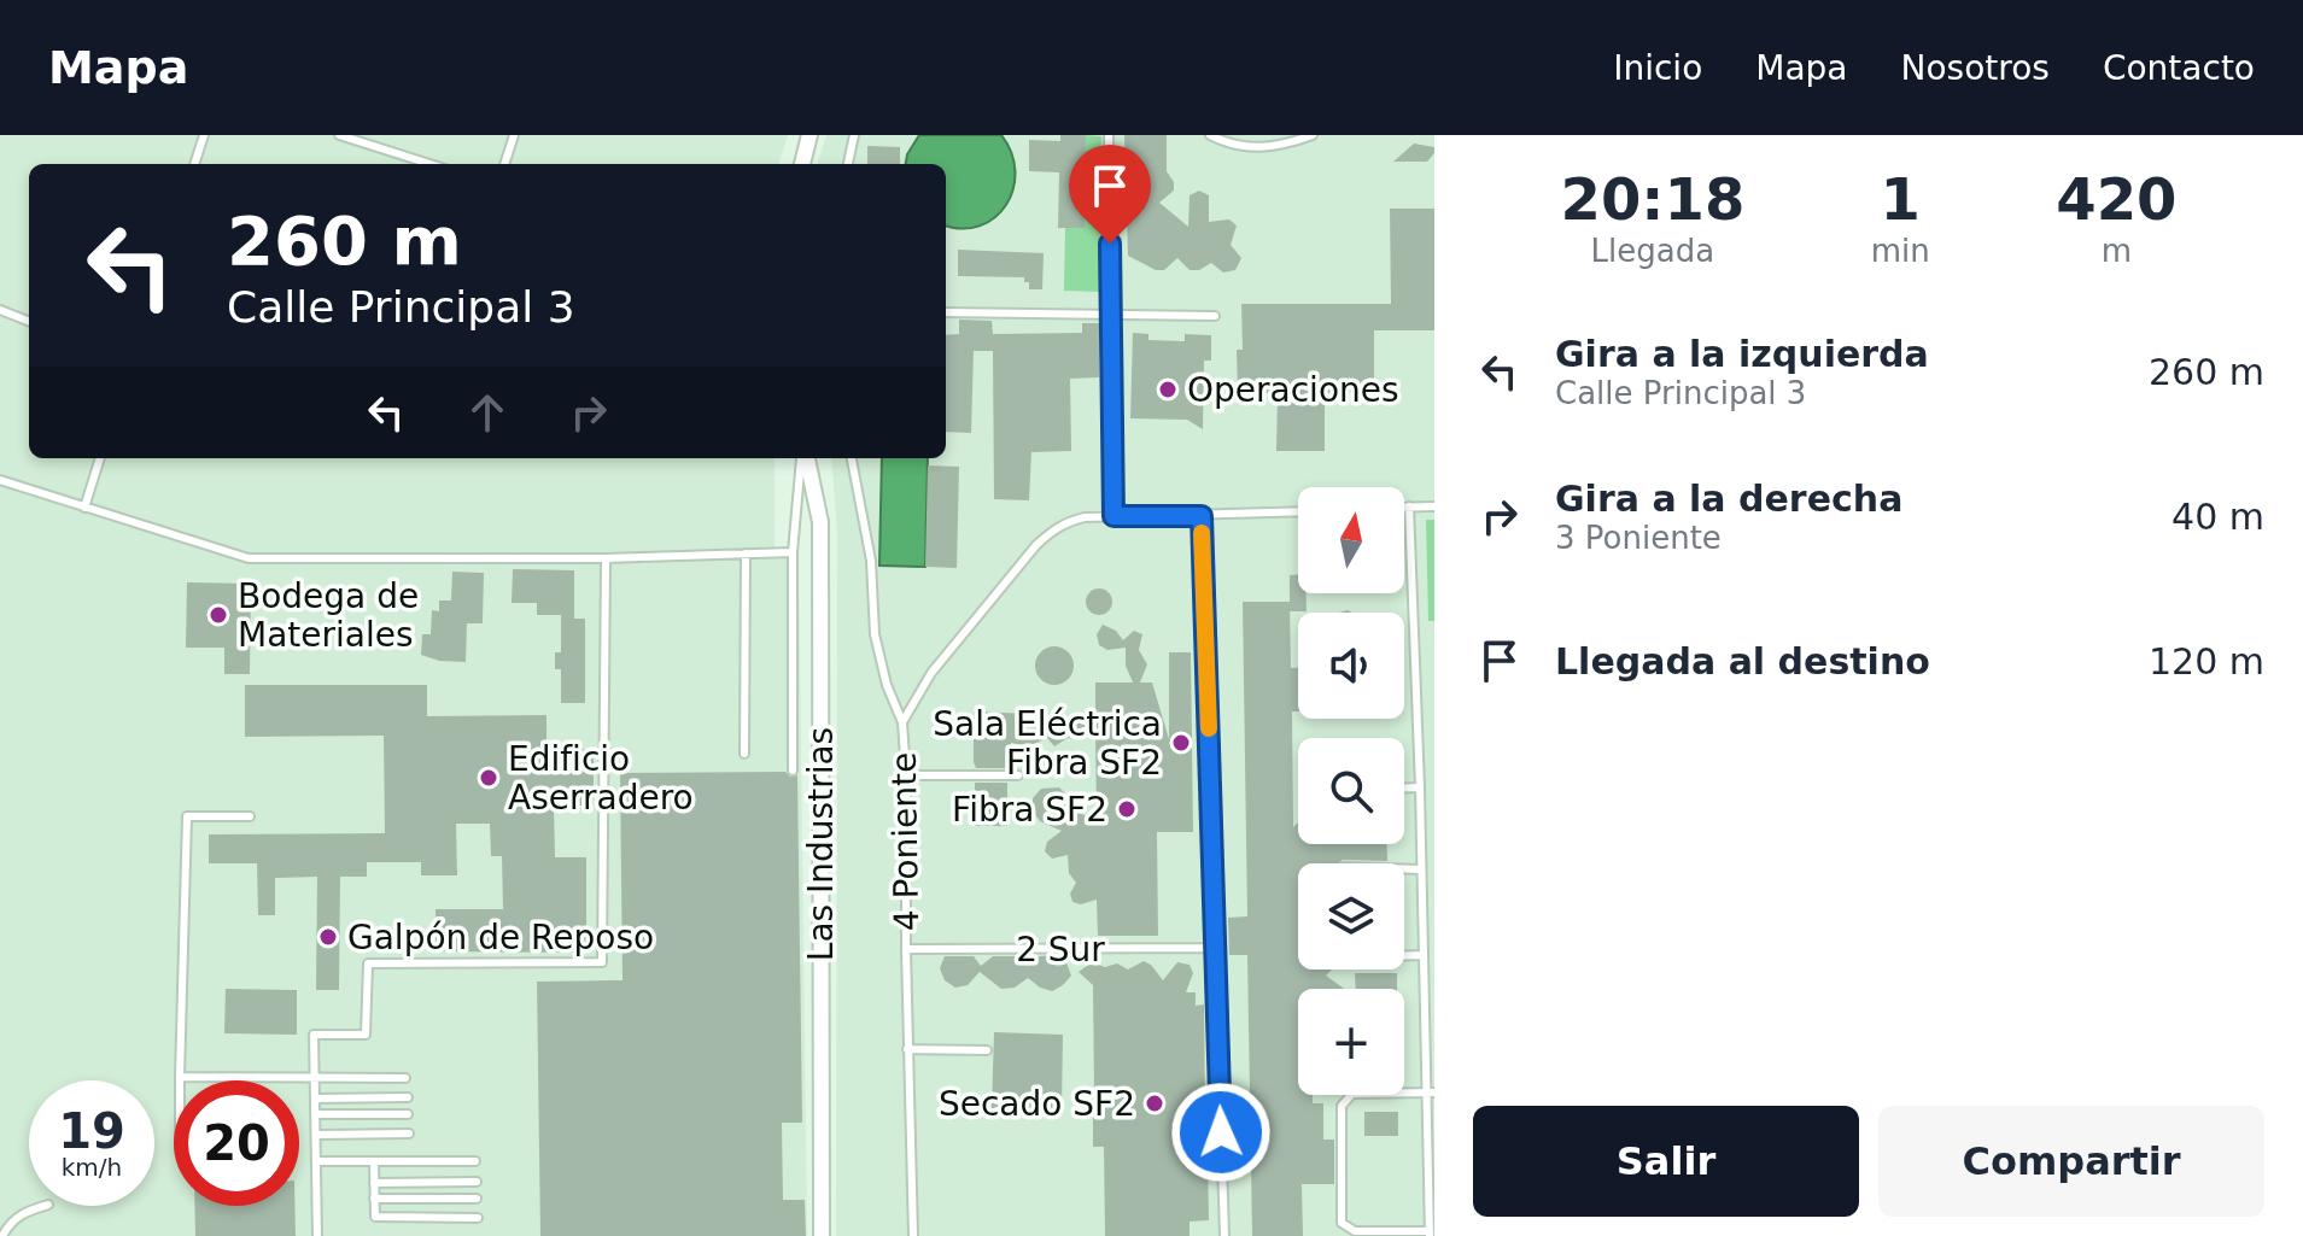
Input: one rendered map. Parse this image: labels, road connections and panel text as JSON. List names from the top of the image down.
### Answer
{
  "streets": {
    "street": ["Las Industrias"],
    "lane": ["4 Poniente", "2 Sur"]
  },
  "crossings": [
    ["4 Poniente", "2 Sur"]
  ],
  "places": [
    "Operaciones",
    "Bodega de Materiales",
    "Sala Eléctrica Fibra SF2",
    "Edificio Aserradero",
    "Fibra SF2",
    "Galpón de Reposo",
    "Secado SF2"
  ],
  "north": "top",
  "page": {
    "header": "Mapa",
    "nav": [
      "Inicio",
      "Mapa",
      "Nosotros",
      "Contacto"
    ],
    "eta": [
      "20:18",
      "Llegada",
      "1",
      "min",
      "420",
      "m"
    ],
    "turn": ["260 m", "Calle Principal 3"],
    "list": [
      {
        "name": "Gira a la izquierda",
        "note": "Calle Principal 3",
        "value": "260 m"
      },
      {
        "name": "Gira a la derecha",
        "note": "3 Poniente",
        "value": "40 m"
      },
      {
        "name": "Llegada al destino",
        "value": "120 m"
      }
    ],
    "map_buttons": "+",
    "speed": "19 km/h",
    "limit": "20",
    "buttons": ["Salir", "Compartir"]
  }
}
